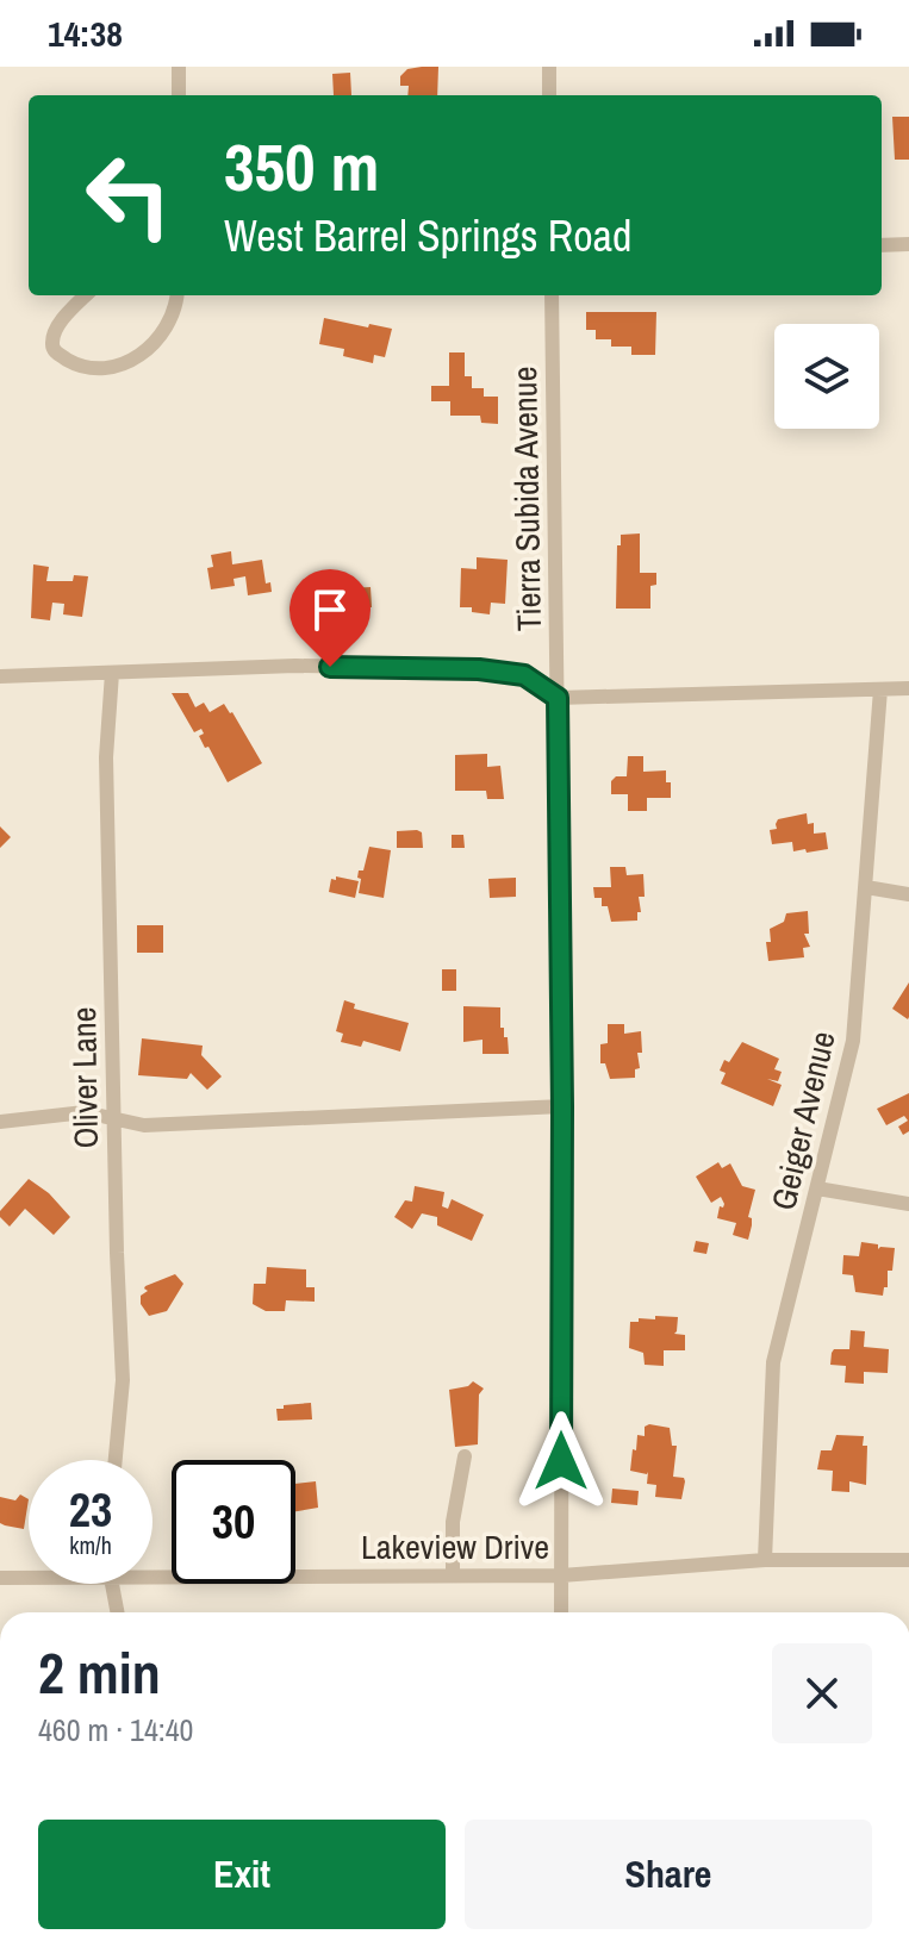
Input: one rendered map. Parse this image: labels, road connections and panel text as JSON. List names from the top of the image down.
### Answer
{
  "streets": {
    "street": [
      "Tierra Subida Avenue",
      "Oliver Lane",
      "Geiger Avenue",
      "Lakeview Drive"
    ]
  },
  "crossings": [
    ["Tierra Subida Avenue", "Lakeview Drive"],
    ["Geiger Avenue", "Lakeview Drive"]
  ],
  "page": {
    "status": "14:38",
    "turn": ["350 m", "West Barrel Springs Road"],
    "speed": "23 km/h",
    "limit": "30",
    "heading": ["2 min", "460 m · 14:40"],
    "buttons": ["Exit", "Share"]
  }
}
